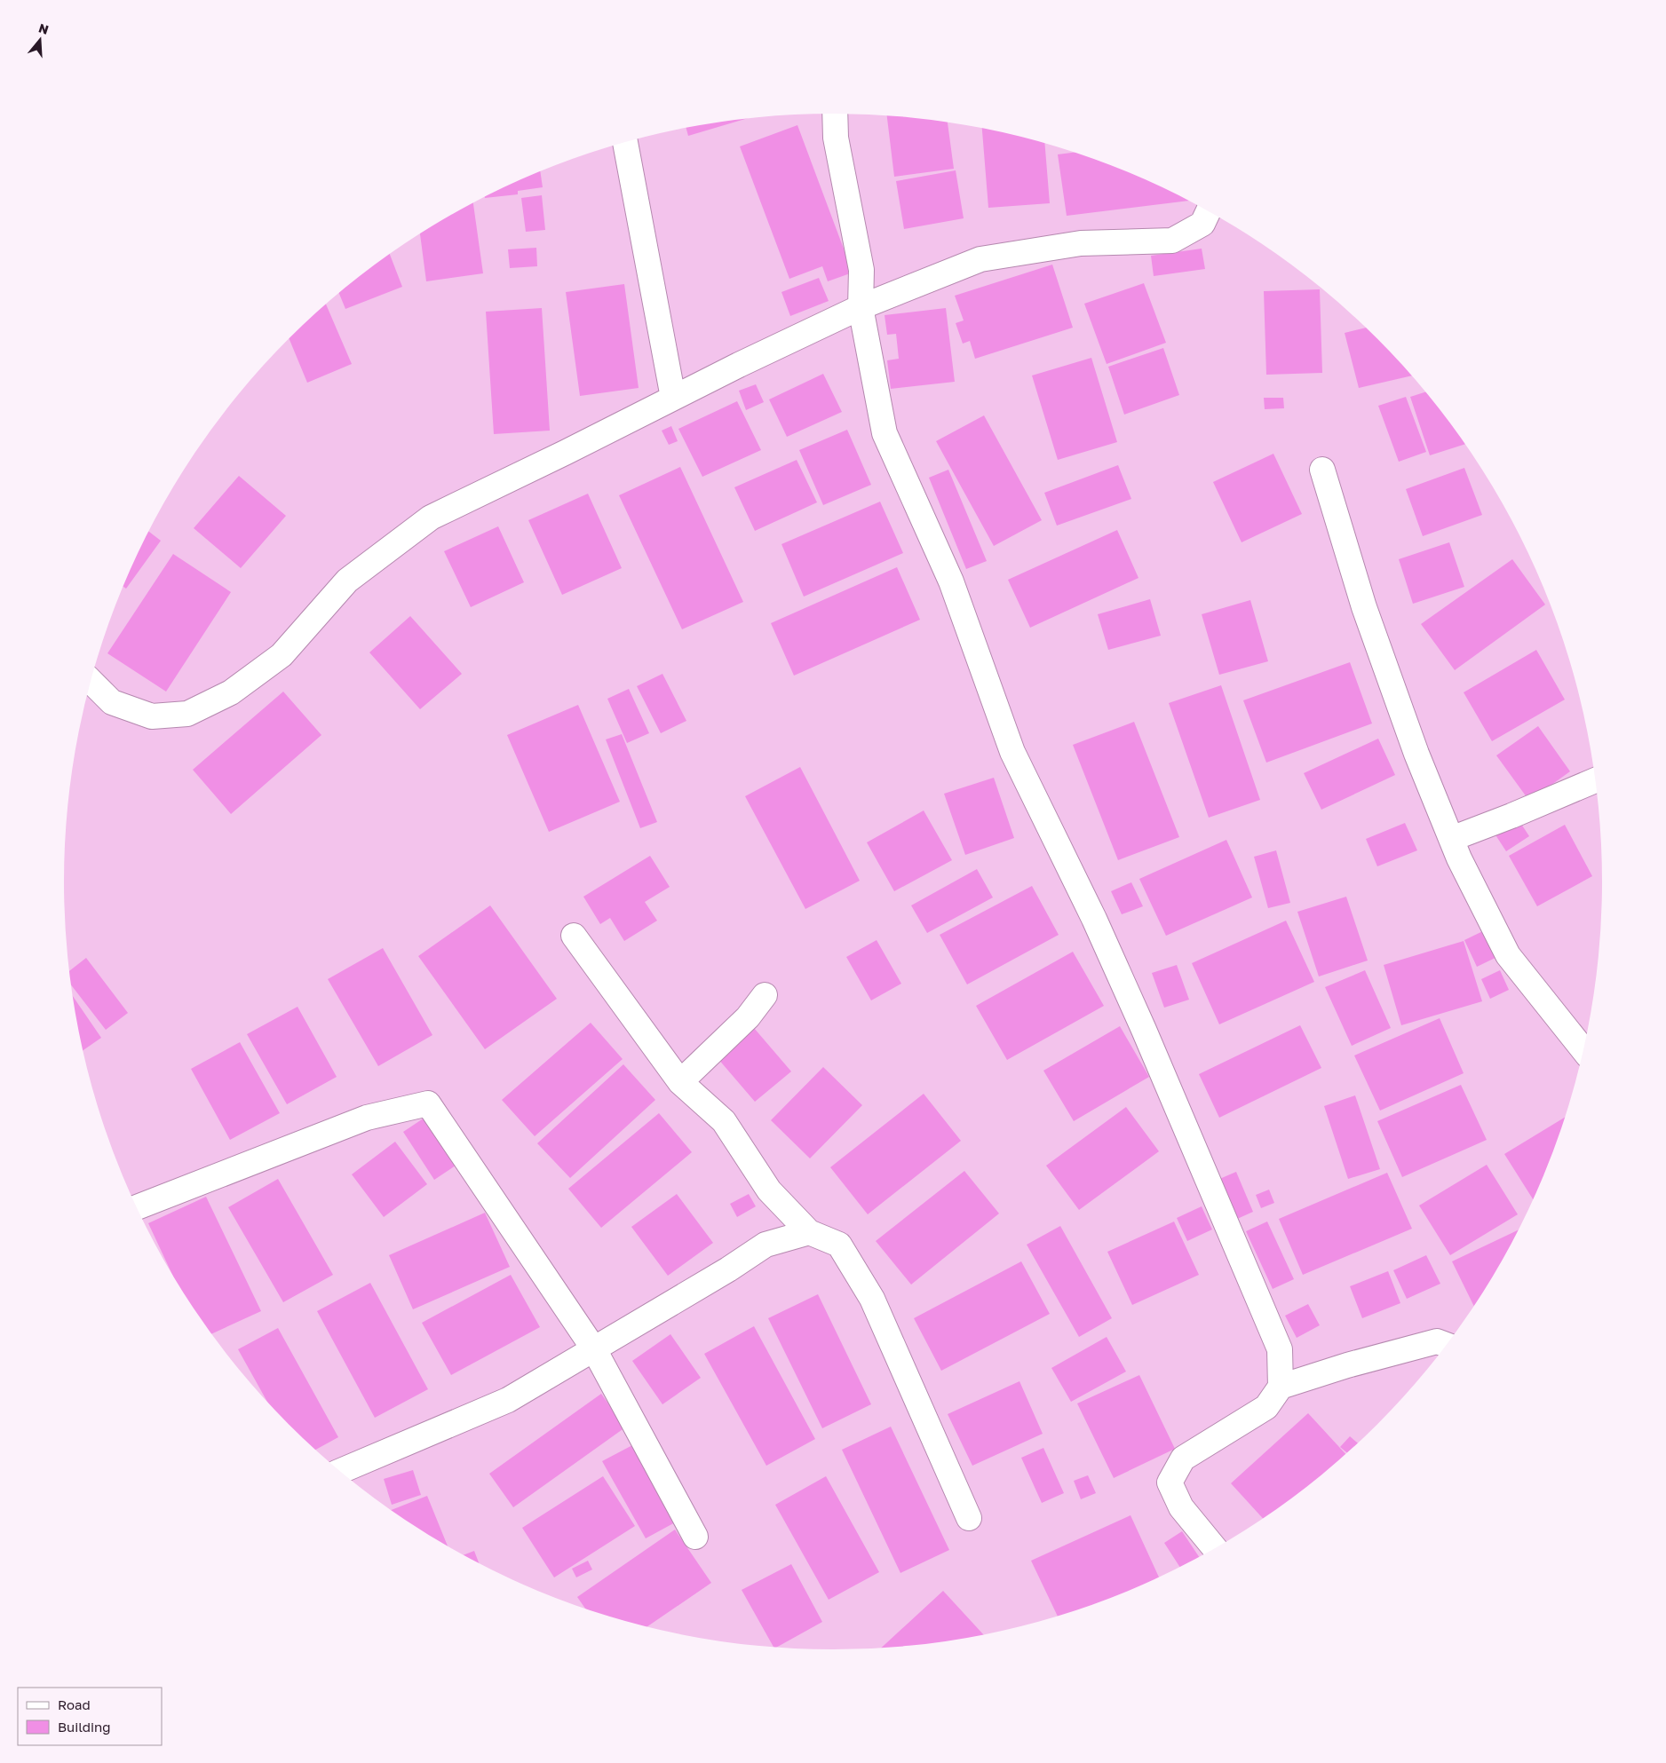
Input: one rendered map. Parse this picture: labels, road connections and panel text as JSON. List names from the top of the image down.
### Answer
{
  "legend": ["Road", "Building"],
  "north": "top"
}
